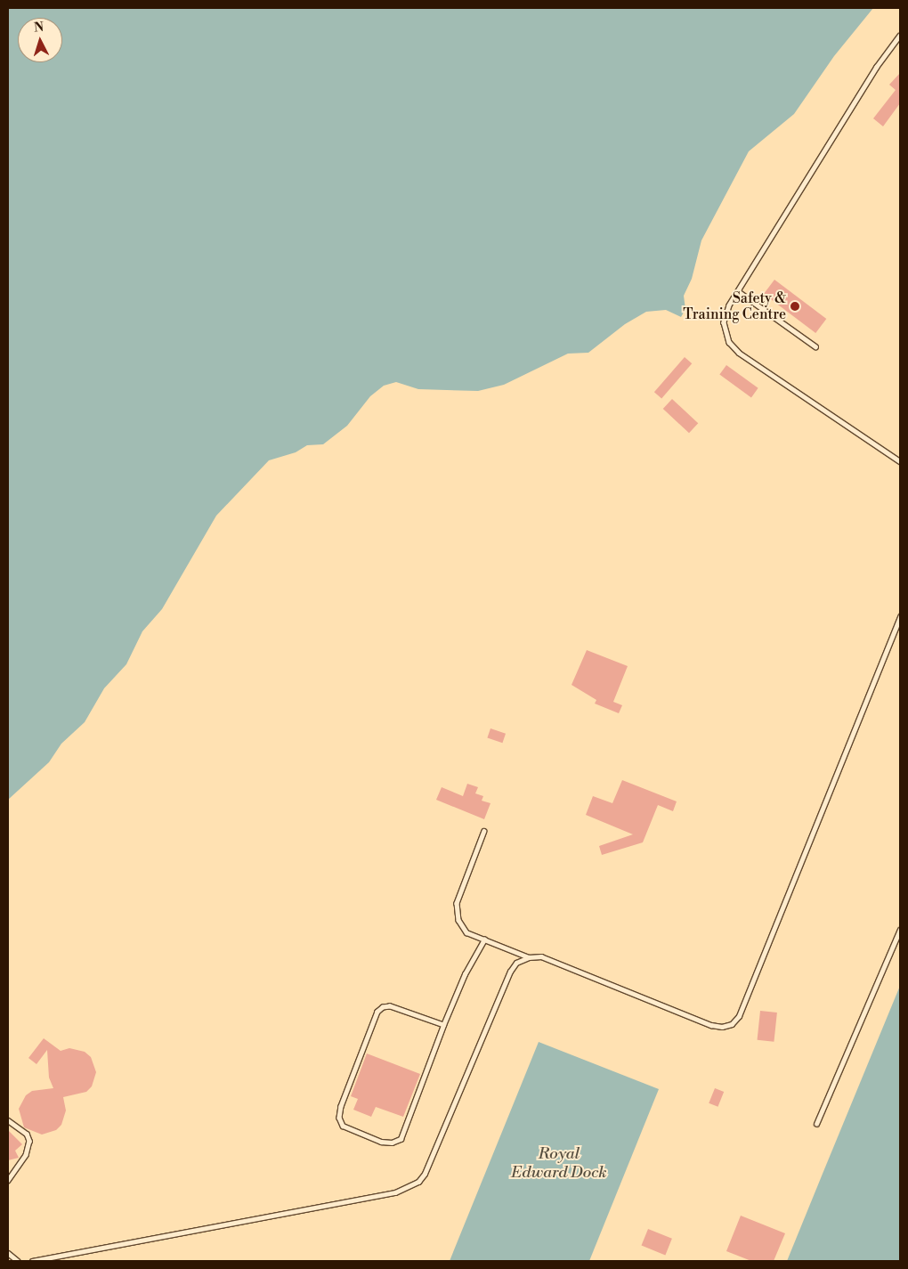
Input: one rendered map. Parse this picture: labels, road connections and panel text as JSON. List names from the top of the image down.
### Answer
{
  "water": ["Royal Edward Dock"],
  "places": ["Safety & Training Centre"],
  "north": "top"
}
